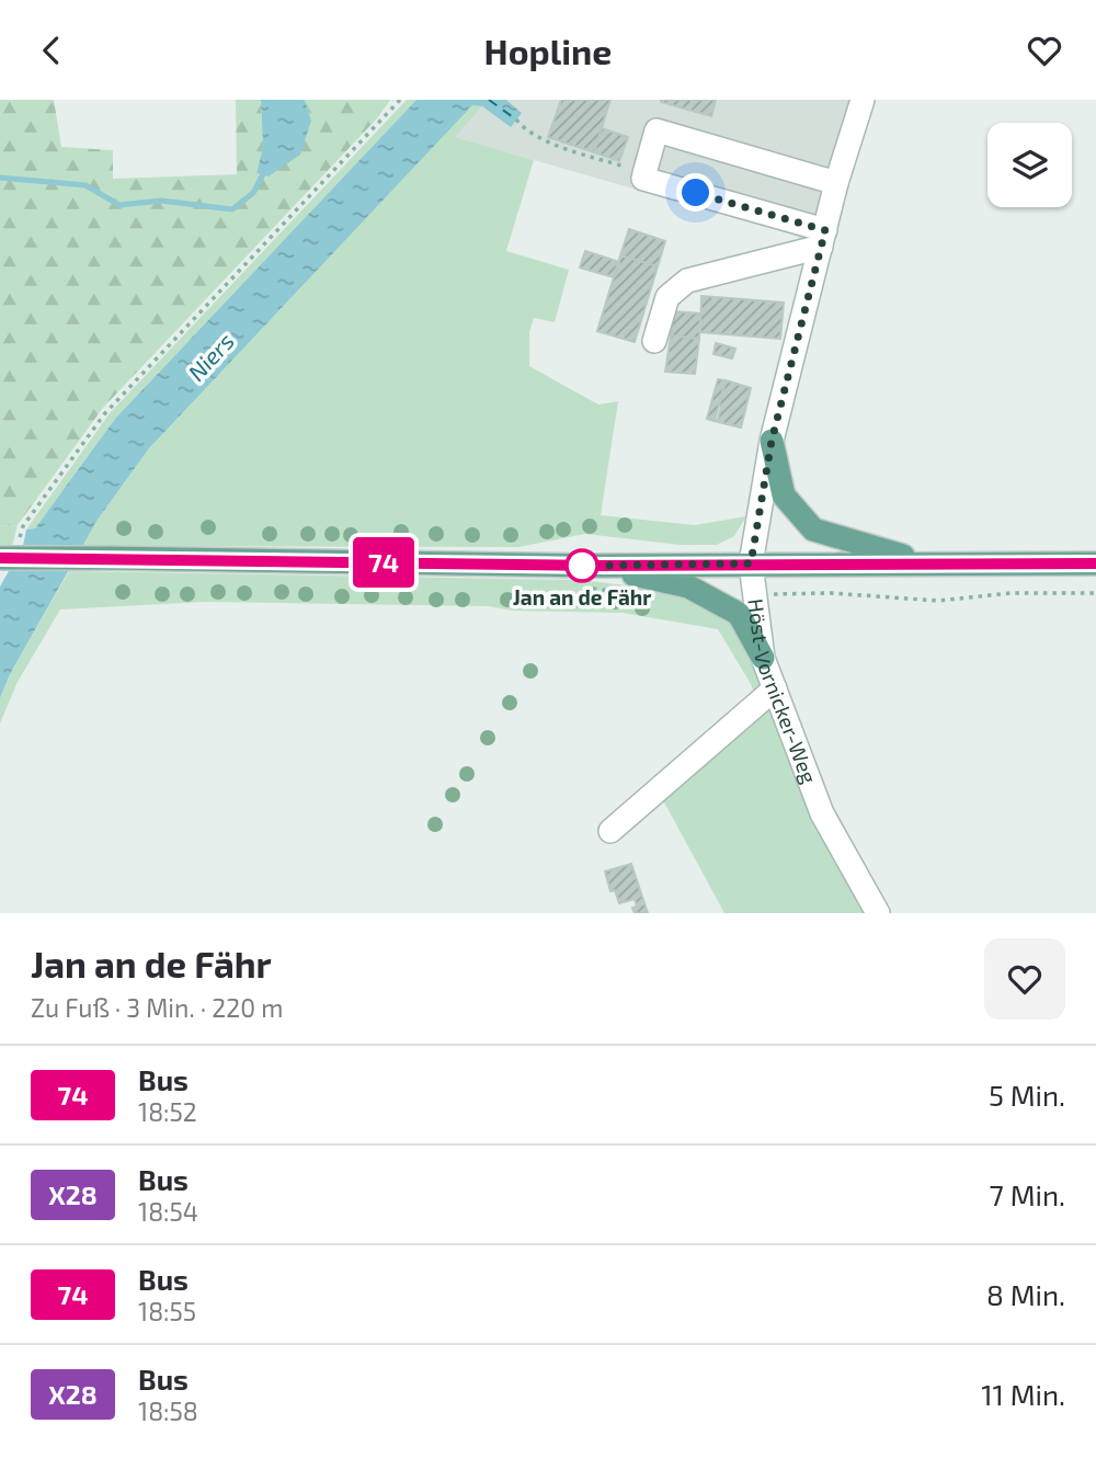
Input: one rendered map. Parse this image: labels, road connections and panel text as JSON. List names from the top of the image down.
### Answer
{
  "streets": {
    "street": ["Höst-Vornicker-Weg"]
  },
  "water": ["Niers"],
  "places": ["Jan an de Fähr"],
  "lines": ["bus line 74"],
  "page": {
    "header": "Hopline",
    "on_map": "74",
    "heading": ["Jan an de Fähr", "Zu Fuß · 3 Min. · 220 m"],
    "list": [
      {
        "mark": "74",
        "name": "Bus",
        "note": "18:52",
        "value": "5 Min."
      },
      {
        "mark": "X28",
        "name": "Bus",
        "note": "18:54",
        "value": "7 Min."
      },
      {
        "mark": "74",
        "name": "Bus",
        "note": "18:55",
        "value": "8 Min."
      },
      {
        "mark": "X28",
        "name": "Bus",
        "note": "18:58",
        "value": "11 Min."
      }
    ]
  }
}
